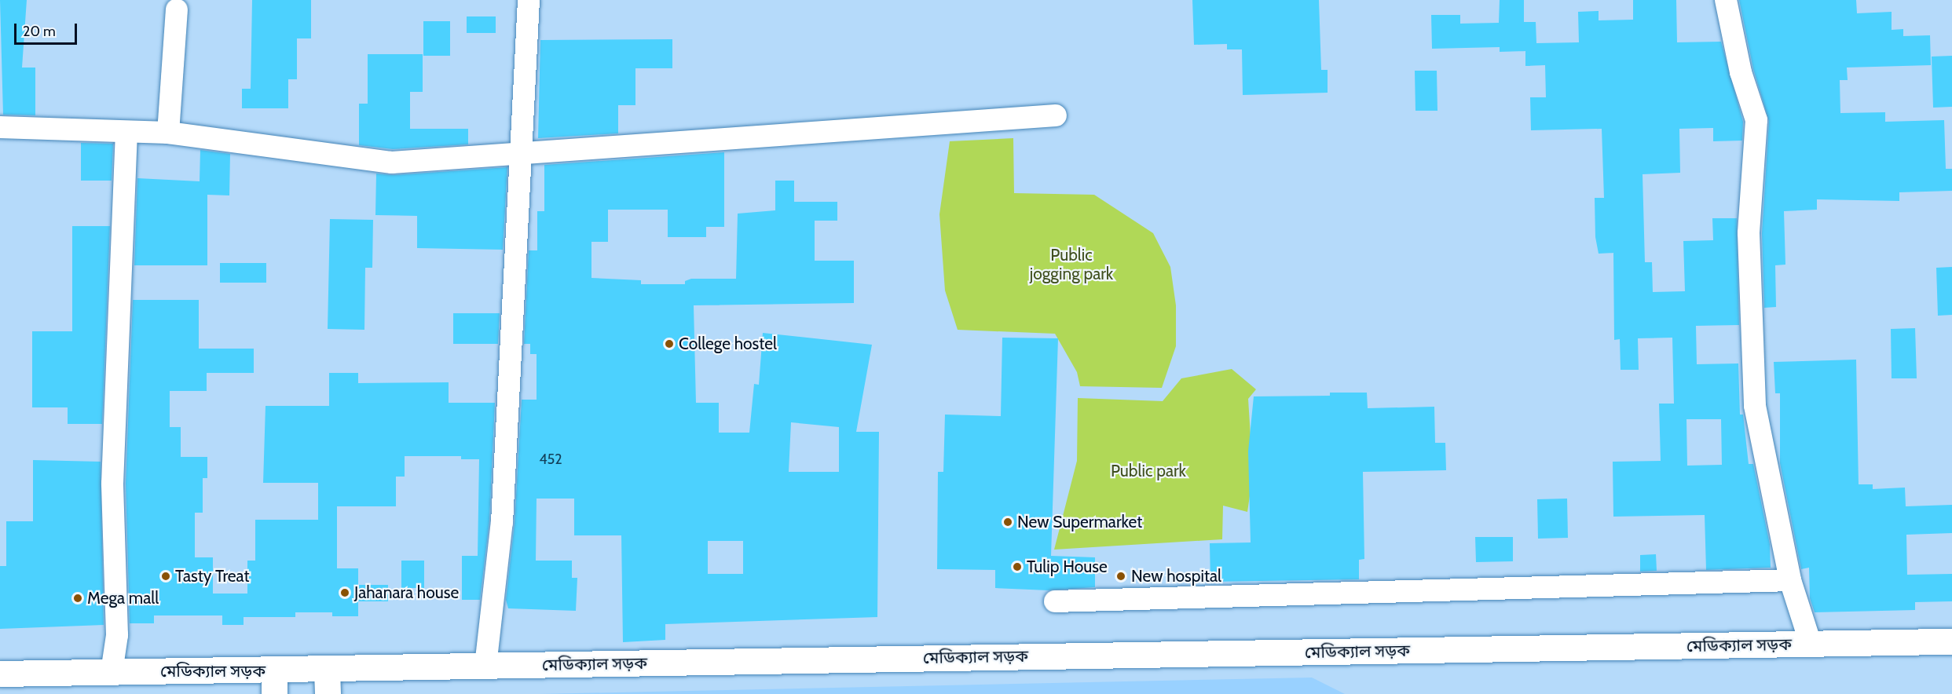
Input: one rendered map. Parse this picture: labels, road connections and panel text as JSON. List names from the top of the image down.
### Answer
{
  "streets": {
    "main road": ["মেডিক্যাল সড়ক"]
  },
  "parks": ["Public jogging park", "Public park"],
  "places": [
    "College hostel",
    "New Supermarket",
    "Tulip House",
    "Tasty Treat",
    "New hospital",
    "Jahanara house",
    "Mega mall"
  ],
  "house_numbers": ["452"],
  "scale_bar": "20 m"
}
